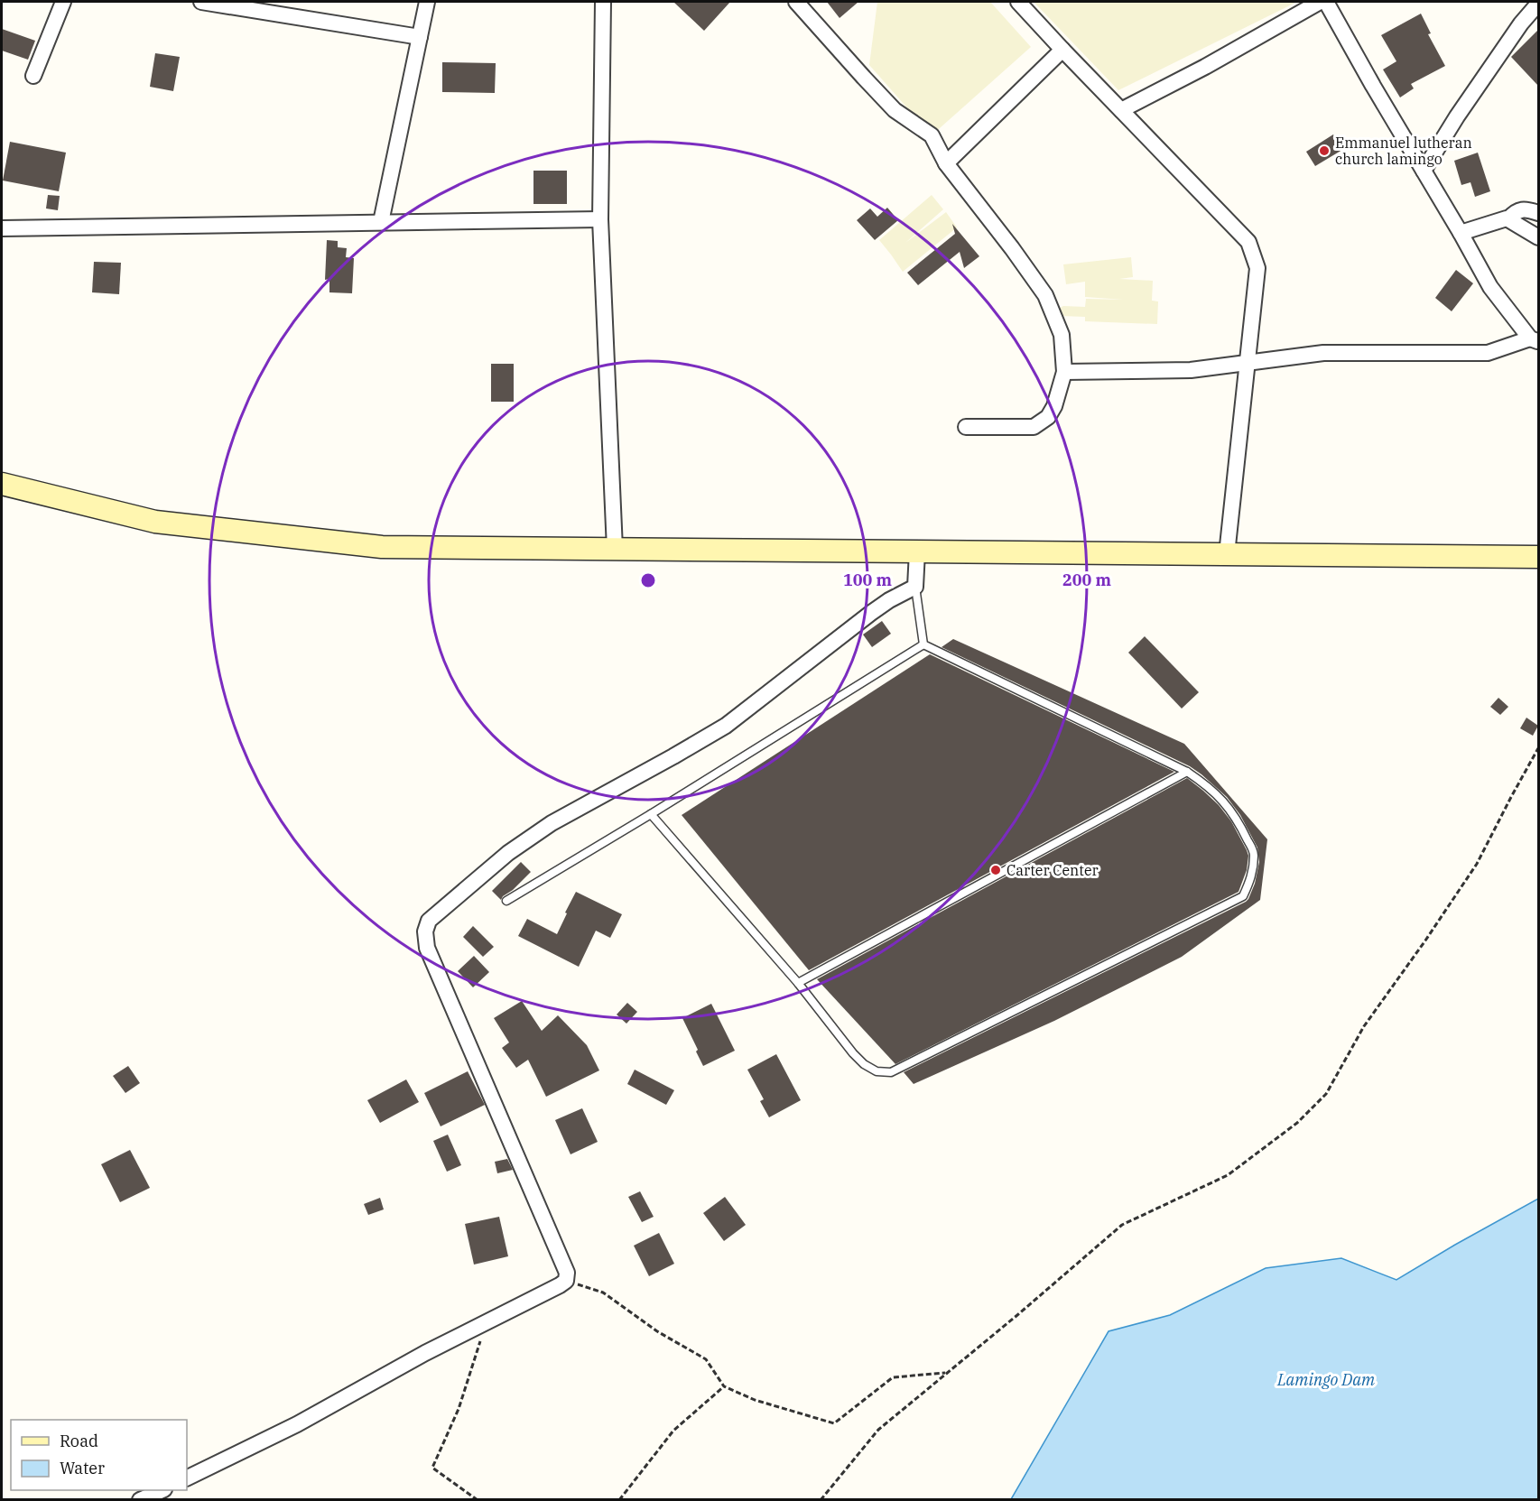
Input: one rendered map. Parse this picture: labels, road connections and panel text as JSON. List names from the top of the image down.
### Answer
{
  "water": ["Lamingo Dam"],
  "places": ["Emmanuel lutheran church lamingo", "Carter Center"],
  "legend": ["Road", "Water"],
  "rings": ["100 m", "200 m"]
}
